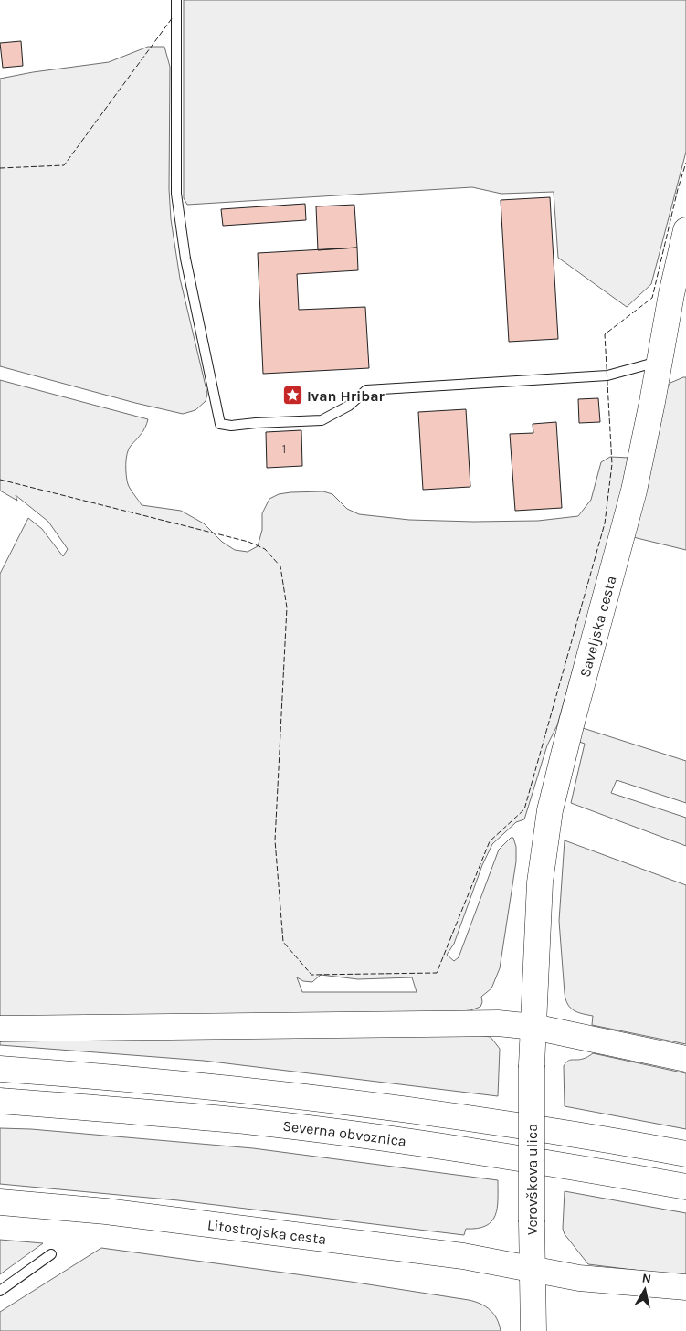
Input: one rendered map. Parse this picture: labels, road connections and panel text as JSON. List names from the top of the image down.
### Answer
{
  "streets": {
    "main road": [
      "Saveljska cesta",
      "Severna obvoznica",
      "Verovškova ulica",
      "Litostrojska cesta"
    ]
  },
  "crossings": [
    ["Saveljska cesta", "Verovškova ulica"],
    ["Verovškova ulica", "Litostrojska cesta"]
  ],
  "places": {
    "place": ["Ivan Hribar"]
  },
  "house_numbers": ["1"],
  "north": "top"
}
